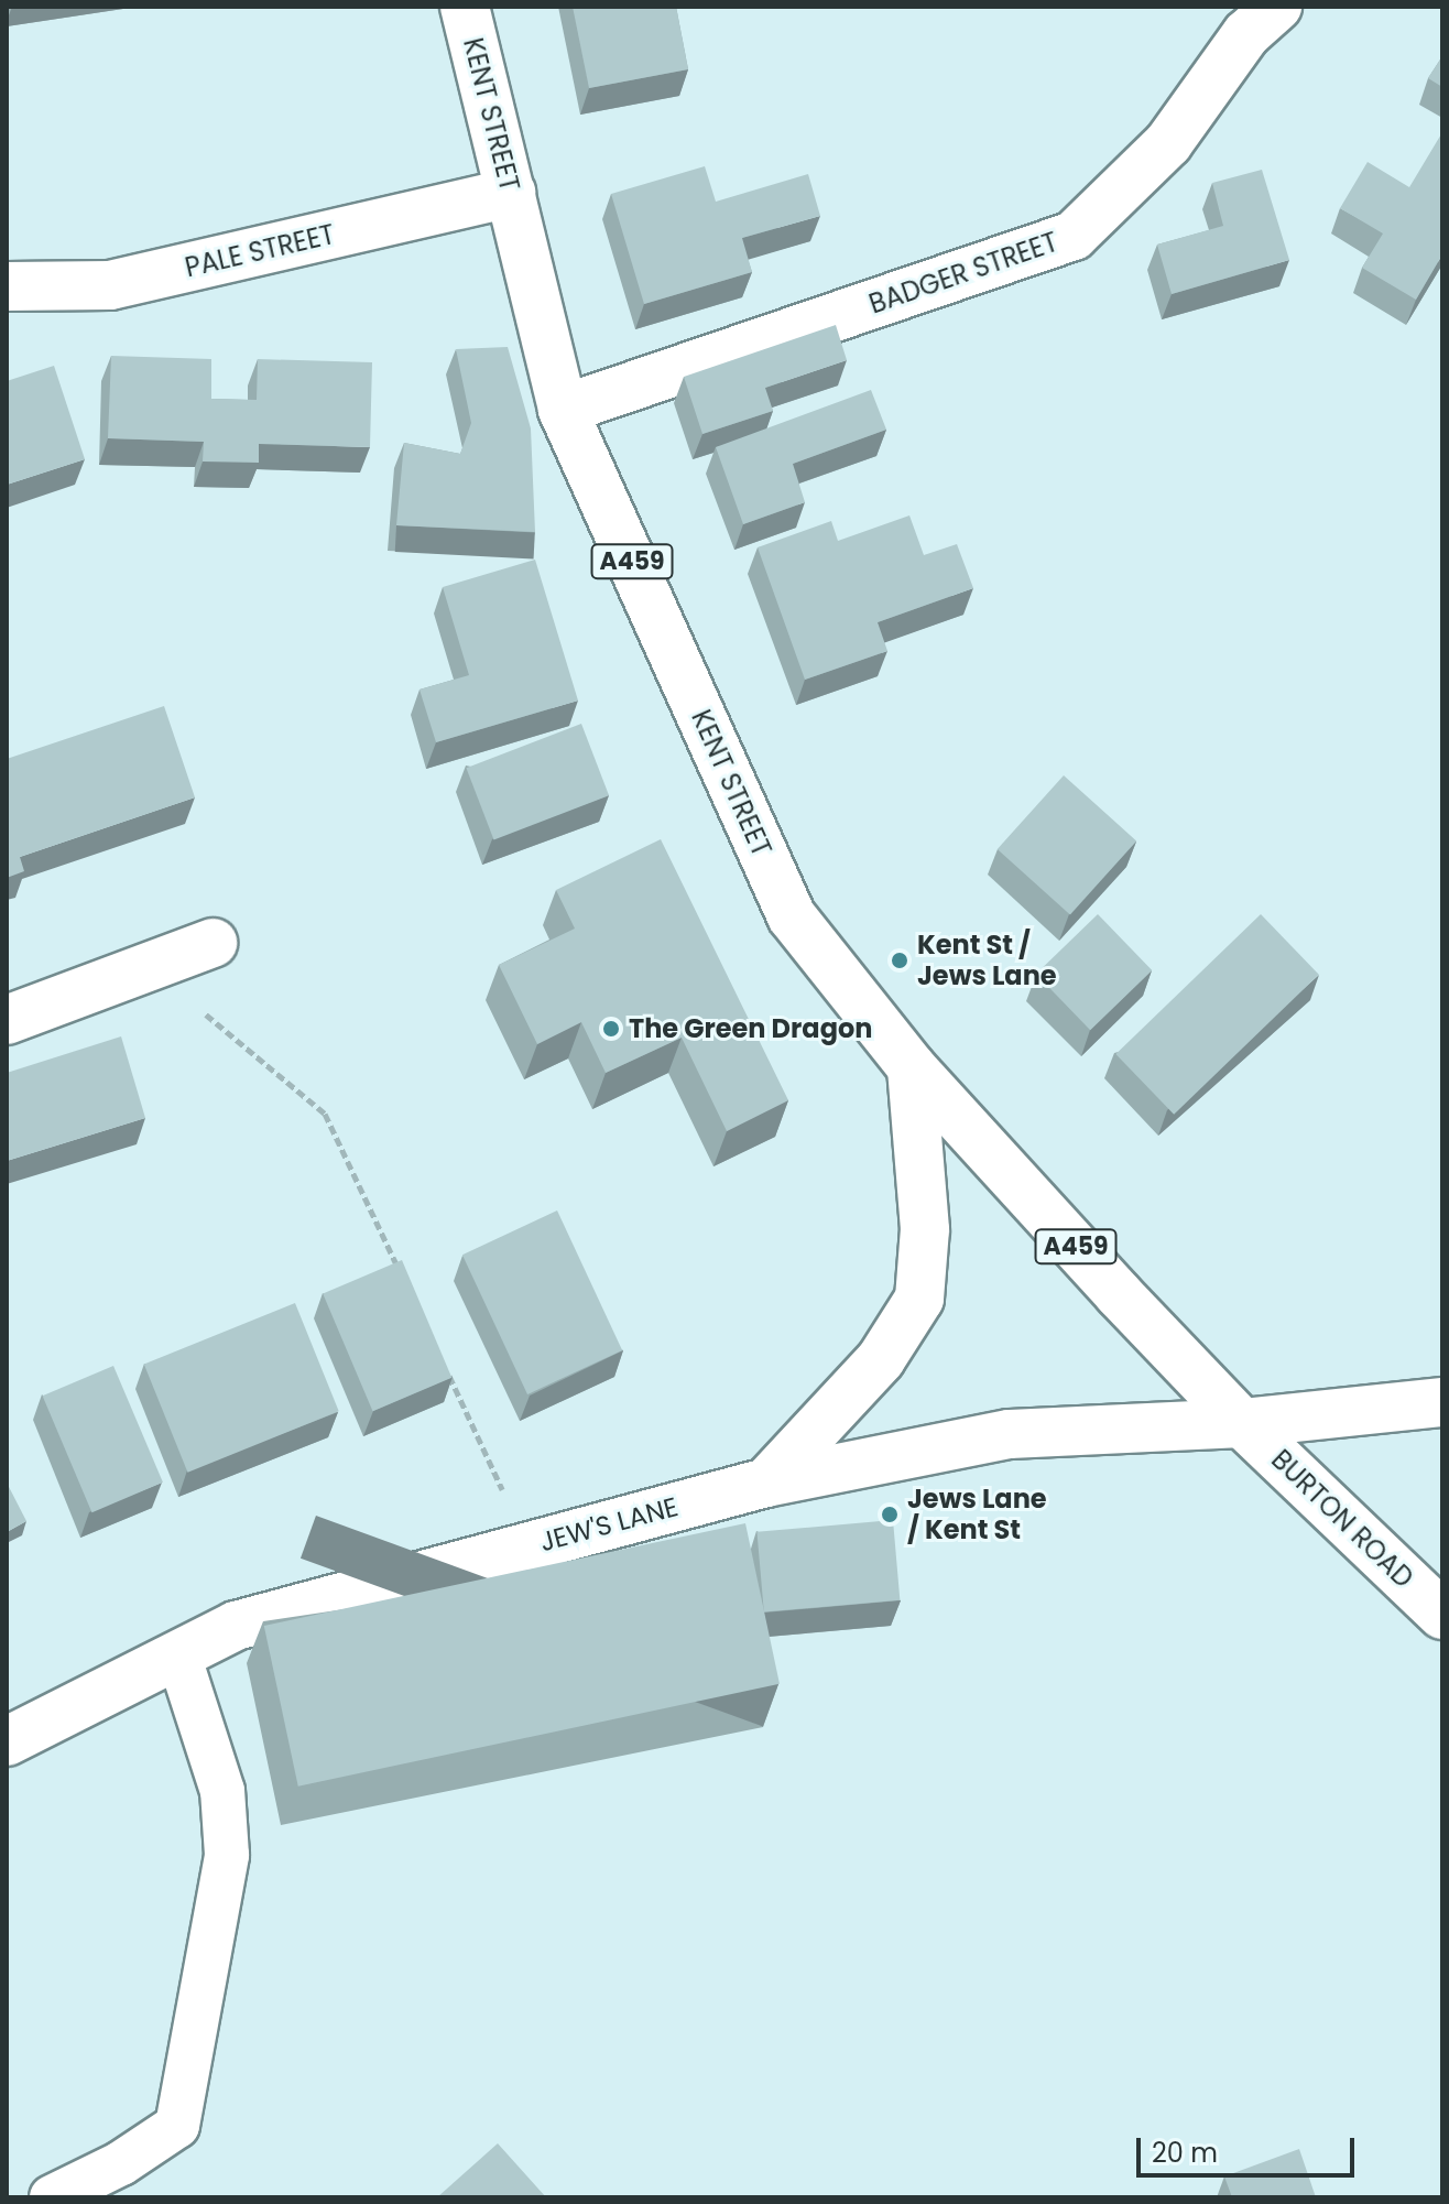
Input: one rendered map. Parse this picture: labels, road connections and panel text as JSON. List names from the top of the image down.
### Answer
{
  "streets": {
    "main road": [
      "KENT STREET",
      "PALE STREET",
      "BADGER STREET",
      "A459",
      "BURTON ROAD",
      "JEW'S LANE"
    ]
  },
  "crossings": [
    ["KENT STREET", "PALE STREET"],
    ["KENT STREET", "BADGER STREET"],
    ["KENT STREET", "BURTON ROAD"],
    ["KENT STREET", "JEW'S LANE"],
    ["BURTON ROAD", "JEW'S LANE"]
  ],
  "places": ["Kent St / Jews Lane", "The Green Dragon", "Jews Lane / Kent St"],
  "scale_bar": "20 m"
}
